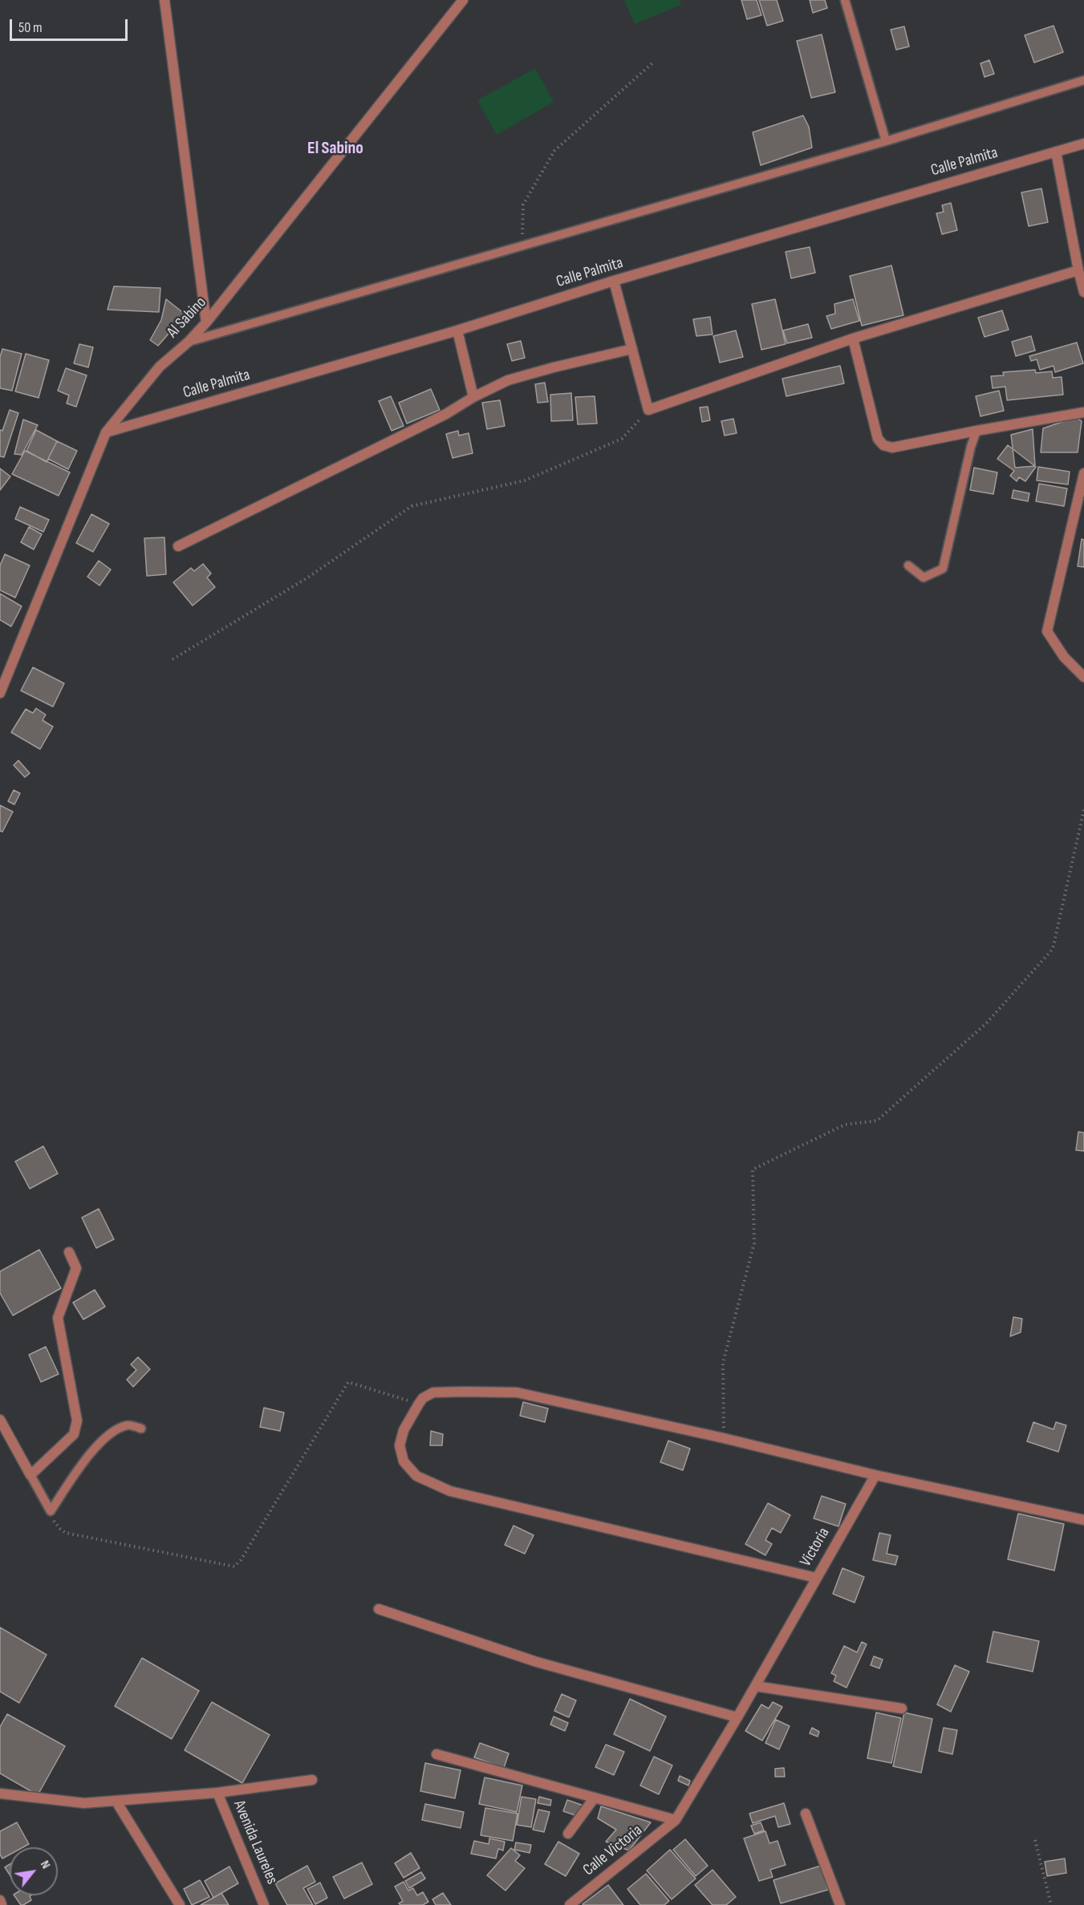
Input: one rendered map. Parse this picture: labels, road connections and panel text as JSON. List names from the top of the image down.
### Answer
{
  "streets": {
    "street": [
      "Calle Palmita",
      "Al Sabino",
      "Victoria",
      "Avenida Laureles",
      "Calle Victoria"
    ]
  },
  "crossings": [
    ["Calle Palmita", "Al Sabino"],
    ["Victoria", "Calle Victoria"]
  ],
  "districts": ["El Sabino"],
  "scale_bar": "50 m",
  "north": "top right"
}
